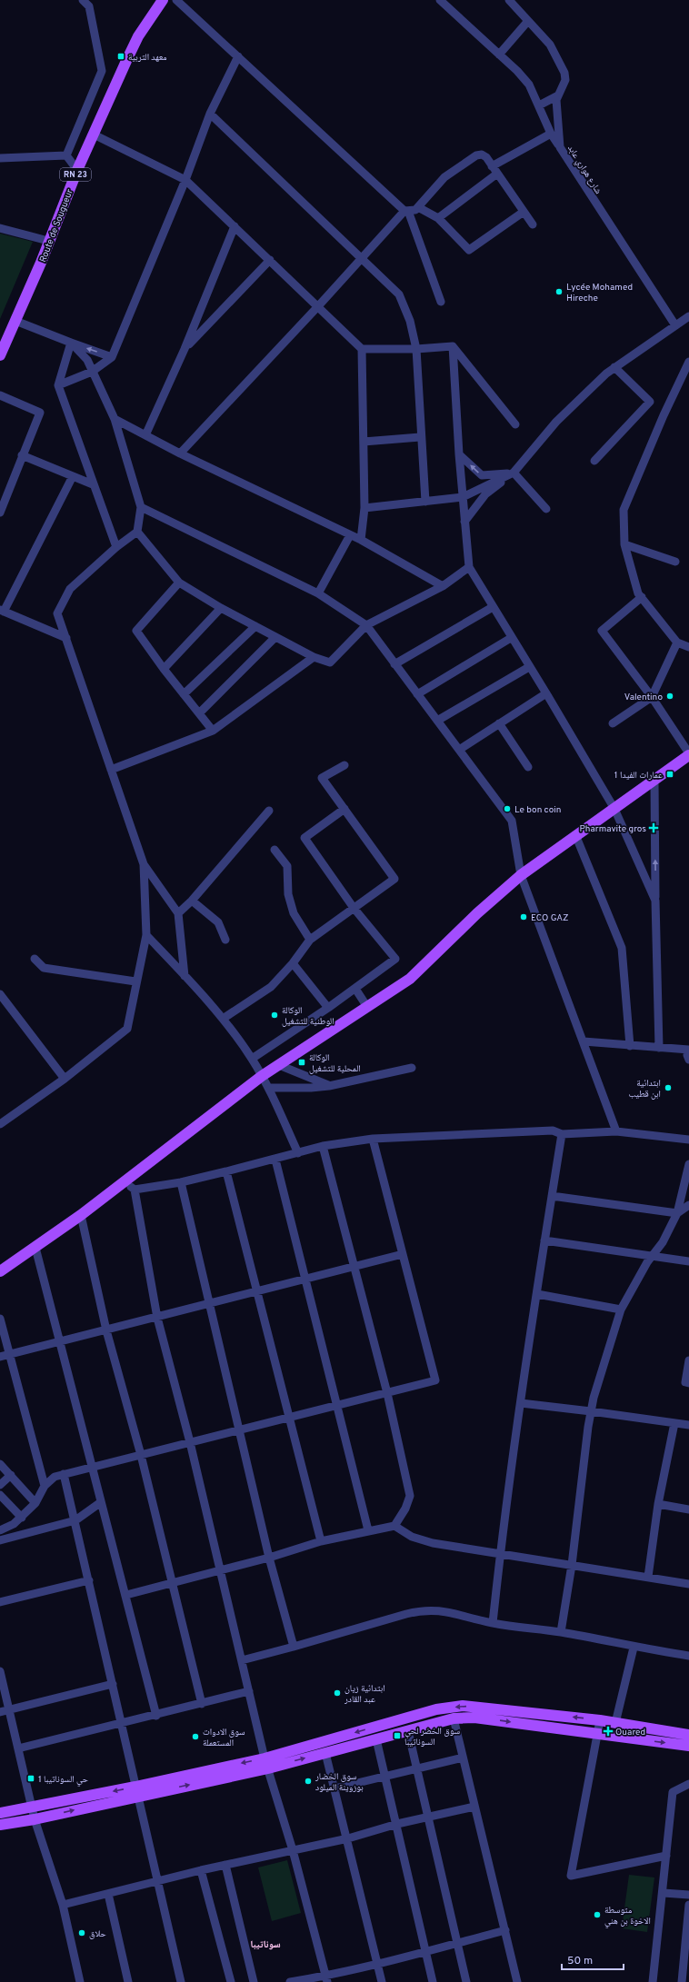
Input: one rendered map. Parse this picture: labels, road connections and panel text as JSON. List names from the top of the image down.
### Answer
{
  "streets": {
    "main road": ["RN 23", "Route de Sougueur"],
    "street": ["شارع هواري عابد"]
  },
  "districts": ["سوناتيبا"],
  "places": {
    "transit": [
      "معهد التربية",
      "عمارات الفيدا 1",
      "الوكالة المحلية للتشغيل",
      "سوق الخضر لحي السوناتيبا",
      "حي السوناتيبا 1"
    ],
    "other": [
      "Lycée Mohamed Hireche",
      "Valentino",
      "Le bon coin",
      "ECO GAZ",
      "الوكالة الوطنية للتشغيل",
      "ابتدائية ابن قطيب",
      "ابتدائية زيان عبد القادر",
      "سوق الادوات المستعملة",
      "سوق الخضار بوزوينة الميلود",
      "متوسطة الاخوة بن هني",
      "حلاق"
    ],
    "health": ["Pharmavite gros", "Ouared"]
  },
  "scale_bar": "50 m"
}
